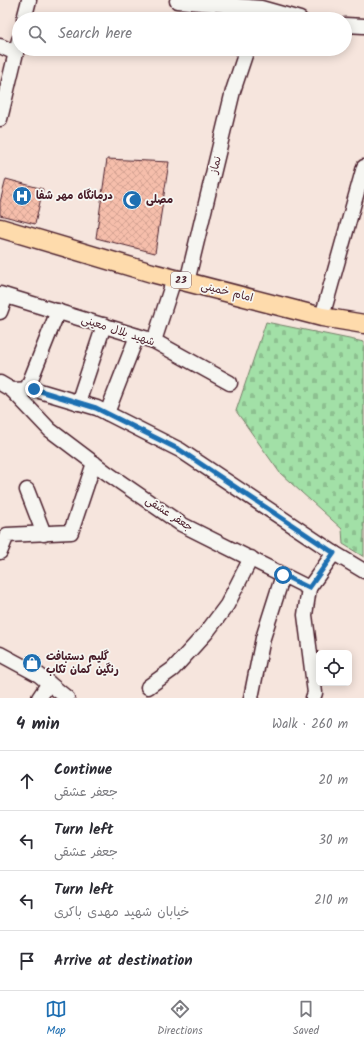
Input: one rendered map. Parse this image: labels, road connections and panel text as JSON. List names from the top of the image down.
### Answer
{
  "streets": {
    "main road": ["23", "امام خمینی"],
    "street": ["نماز", "شهید بلال معینی", "جعفر عشقی"]
  },
  "crossings": [
    ["نماز", "امام خمینی"],
    ["نماز", "شهید بلال معینی"]
  ],
  "places": {
    "hospital": ["درمانگاه مهر شفا"],
    "mosque": ["مصلی"],
    "shop": ["گلیم دستبافت رنگین کمان تکاب"]
  },
  "page": {
    "search": "Search here",
    "heading": ["4 min", "Walk · 260 m"],
    "list": [
      ["Continue", "جعفر عشقی", "20 m"],
      ["Turn left", "جعفر عشقی", "30 m"],
      ["Turn left", "خیابان شهید مهدی باکری", "210 m"],
      "Arrive at destination"
    ],
    "nav": ["Map", "Directions", "Saved"]
  }
}
